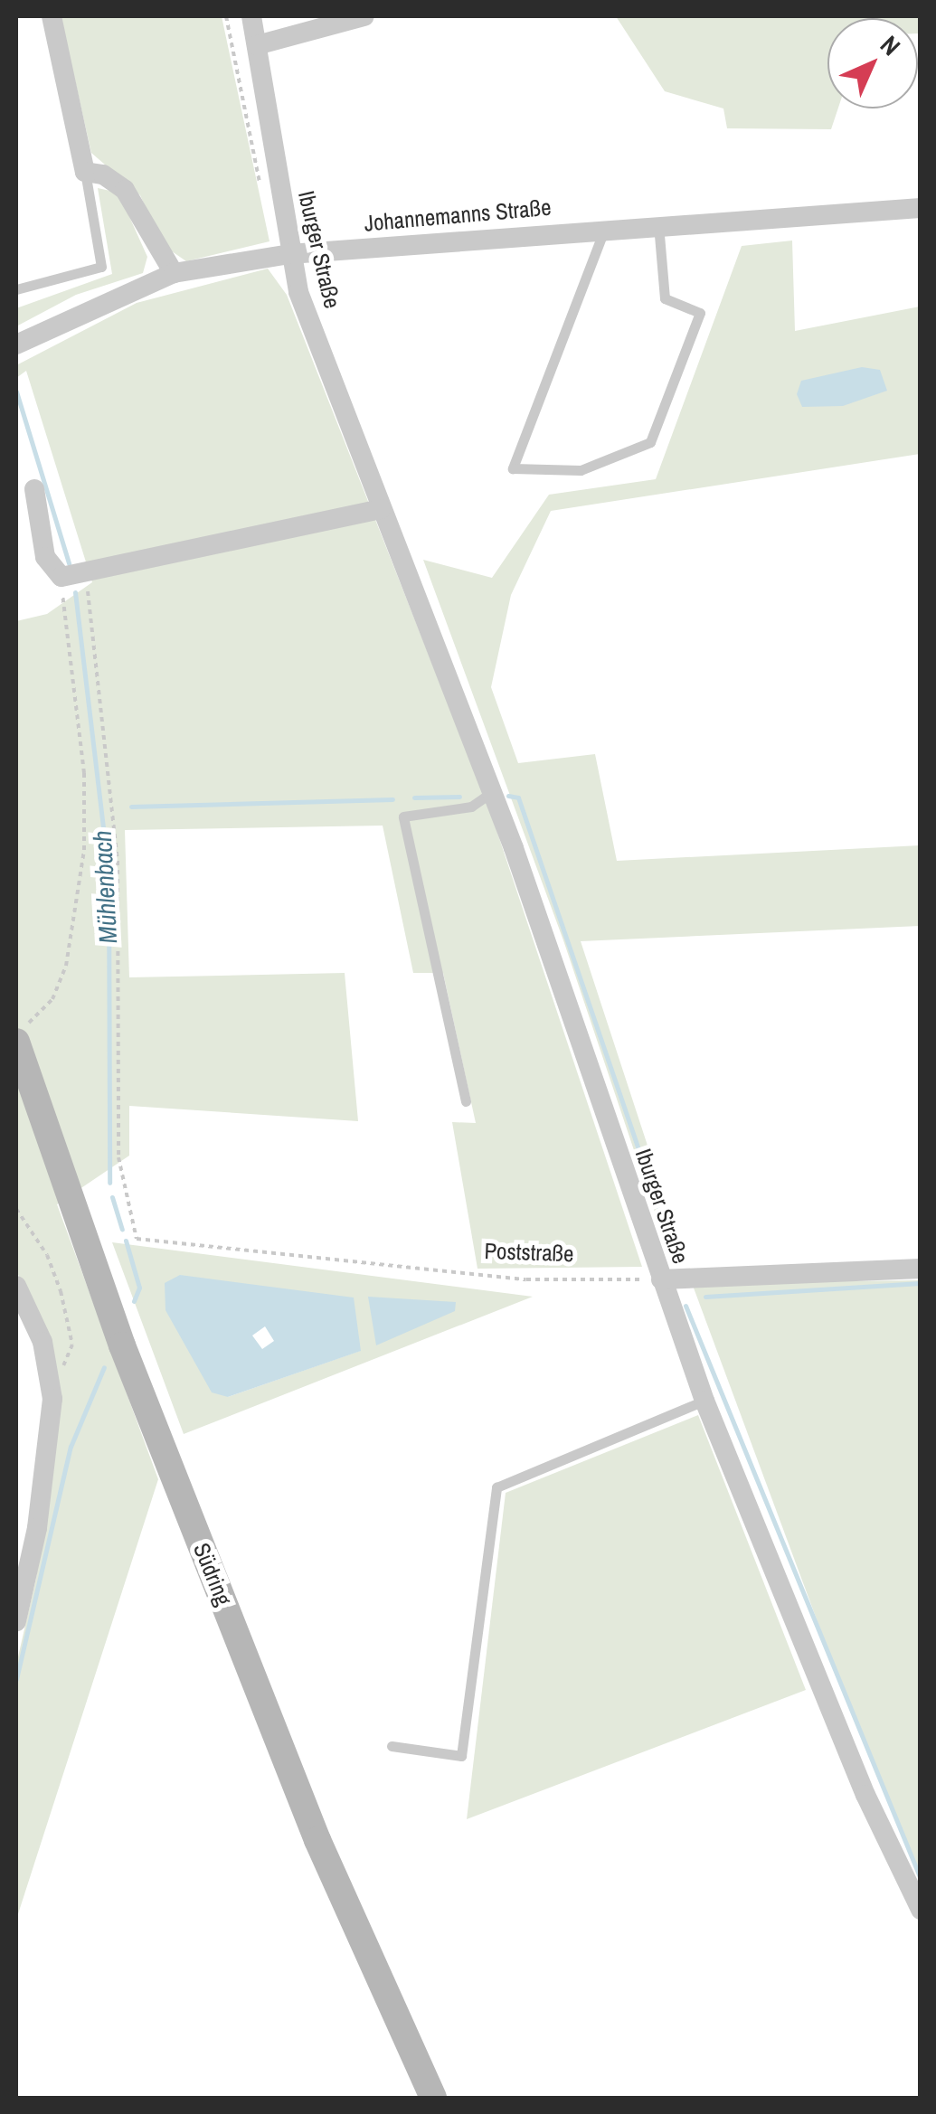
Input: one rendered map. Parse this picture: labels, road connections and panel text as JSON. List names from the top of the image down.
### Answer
{
  "streets": {
    "main road": ["Südring"],
    "street": ["Johannemanns Straße", "Iburger Straße"],
    "path": ["Poststraße"]
  },
  "crossings": [
    ["Johannemanns Straße", "Iburger Straße"],
    ["Iburger Straße", "Poststraße"]
  ],
  "water": ["Mühlenbach"],
  "north": "top right"
}
